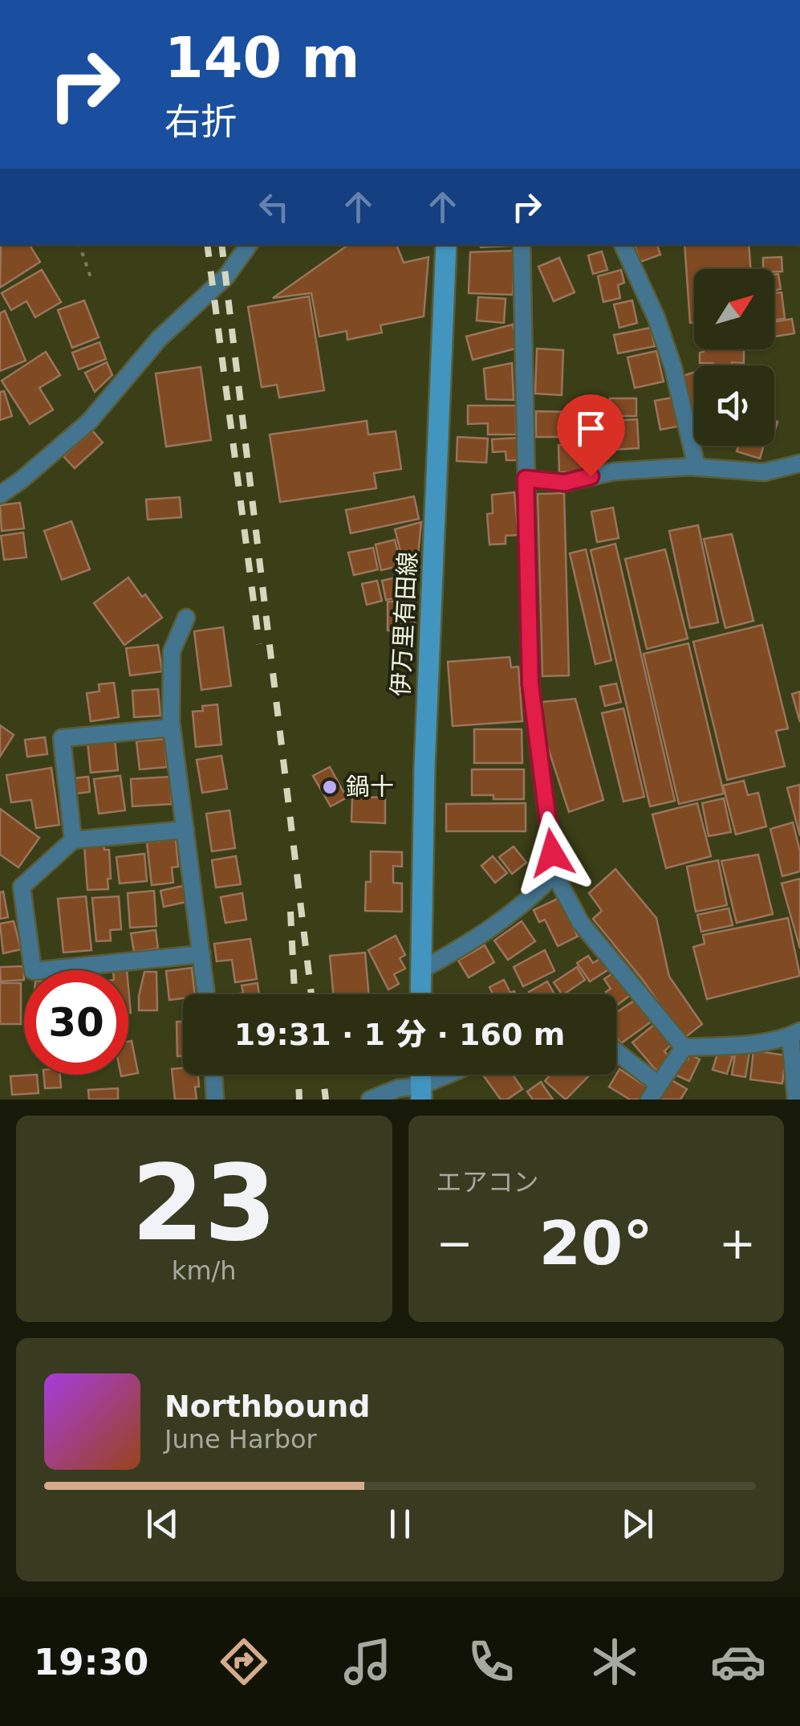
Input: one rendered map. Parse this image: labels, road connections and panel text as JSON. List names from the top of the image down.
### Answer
{
  "streets": {
    "main road": ["伊万里有田線"]
  },
  "places": ["鍋十"],
  "north": "top right",
  "page": {
    "turn": ["140 m", "右折"],
    "limit": "30",
    "trip": "19:31 · 1 分 · 160 m",
    "tile": [
      ["23", "km/h"],
      "エアコン"
    ],
    "heat": ["−", "20°", "+"],
    "song": ["Northbound", "June Harbor"],
    "tabs": "19:30"
  }
}
